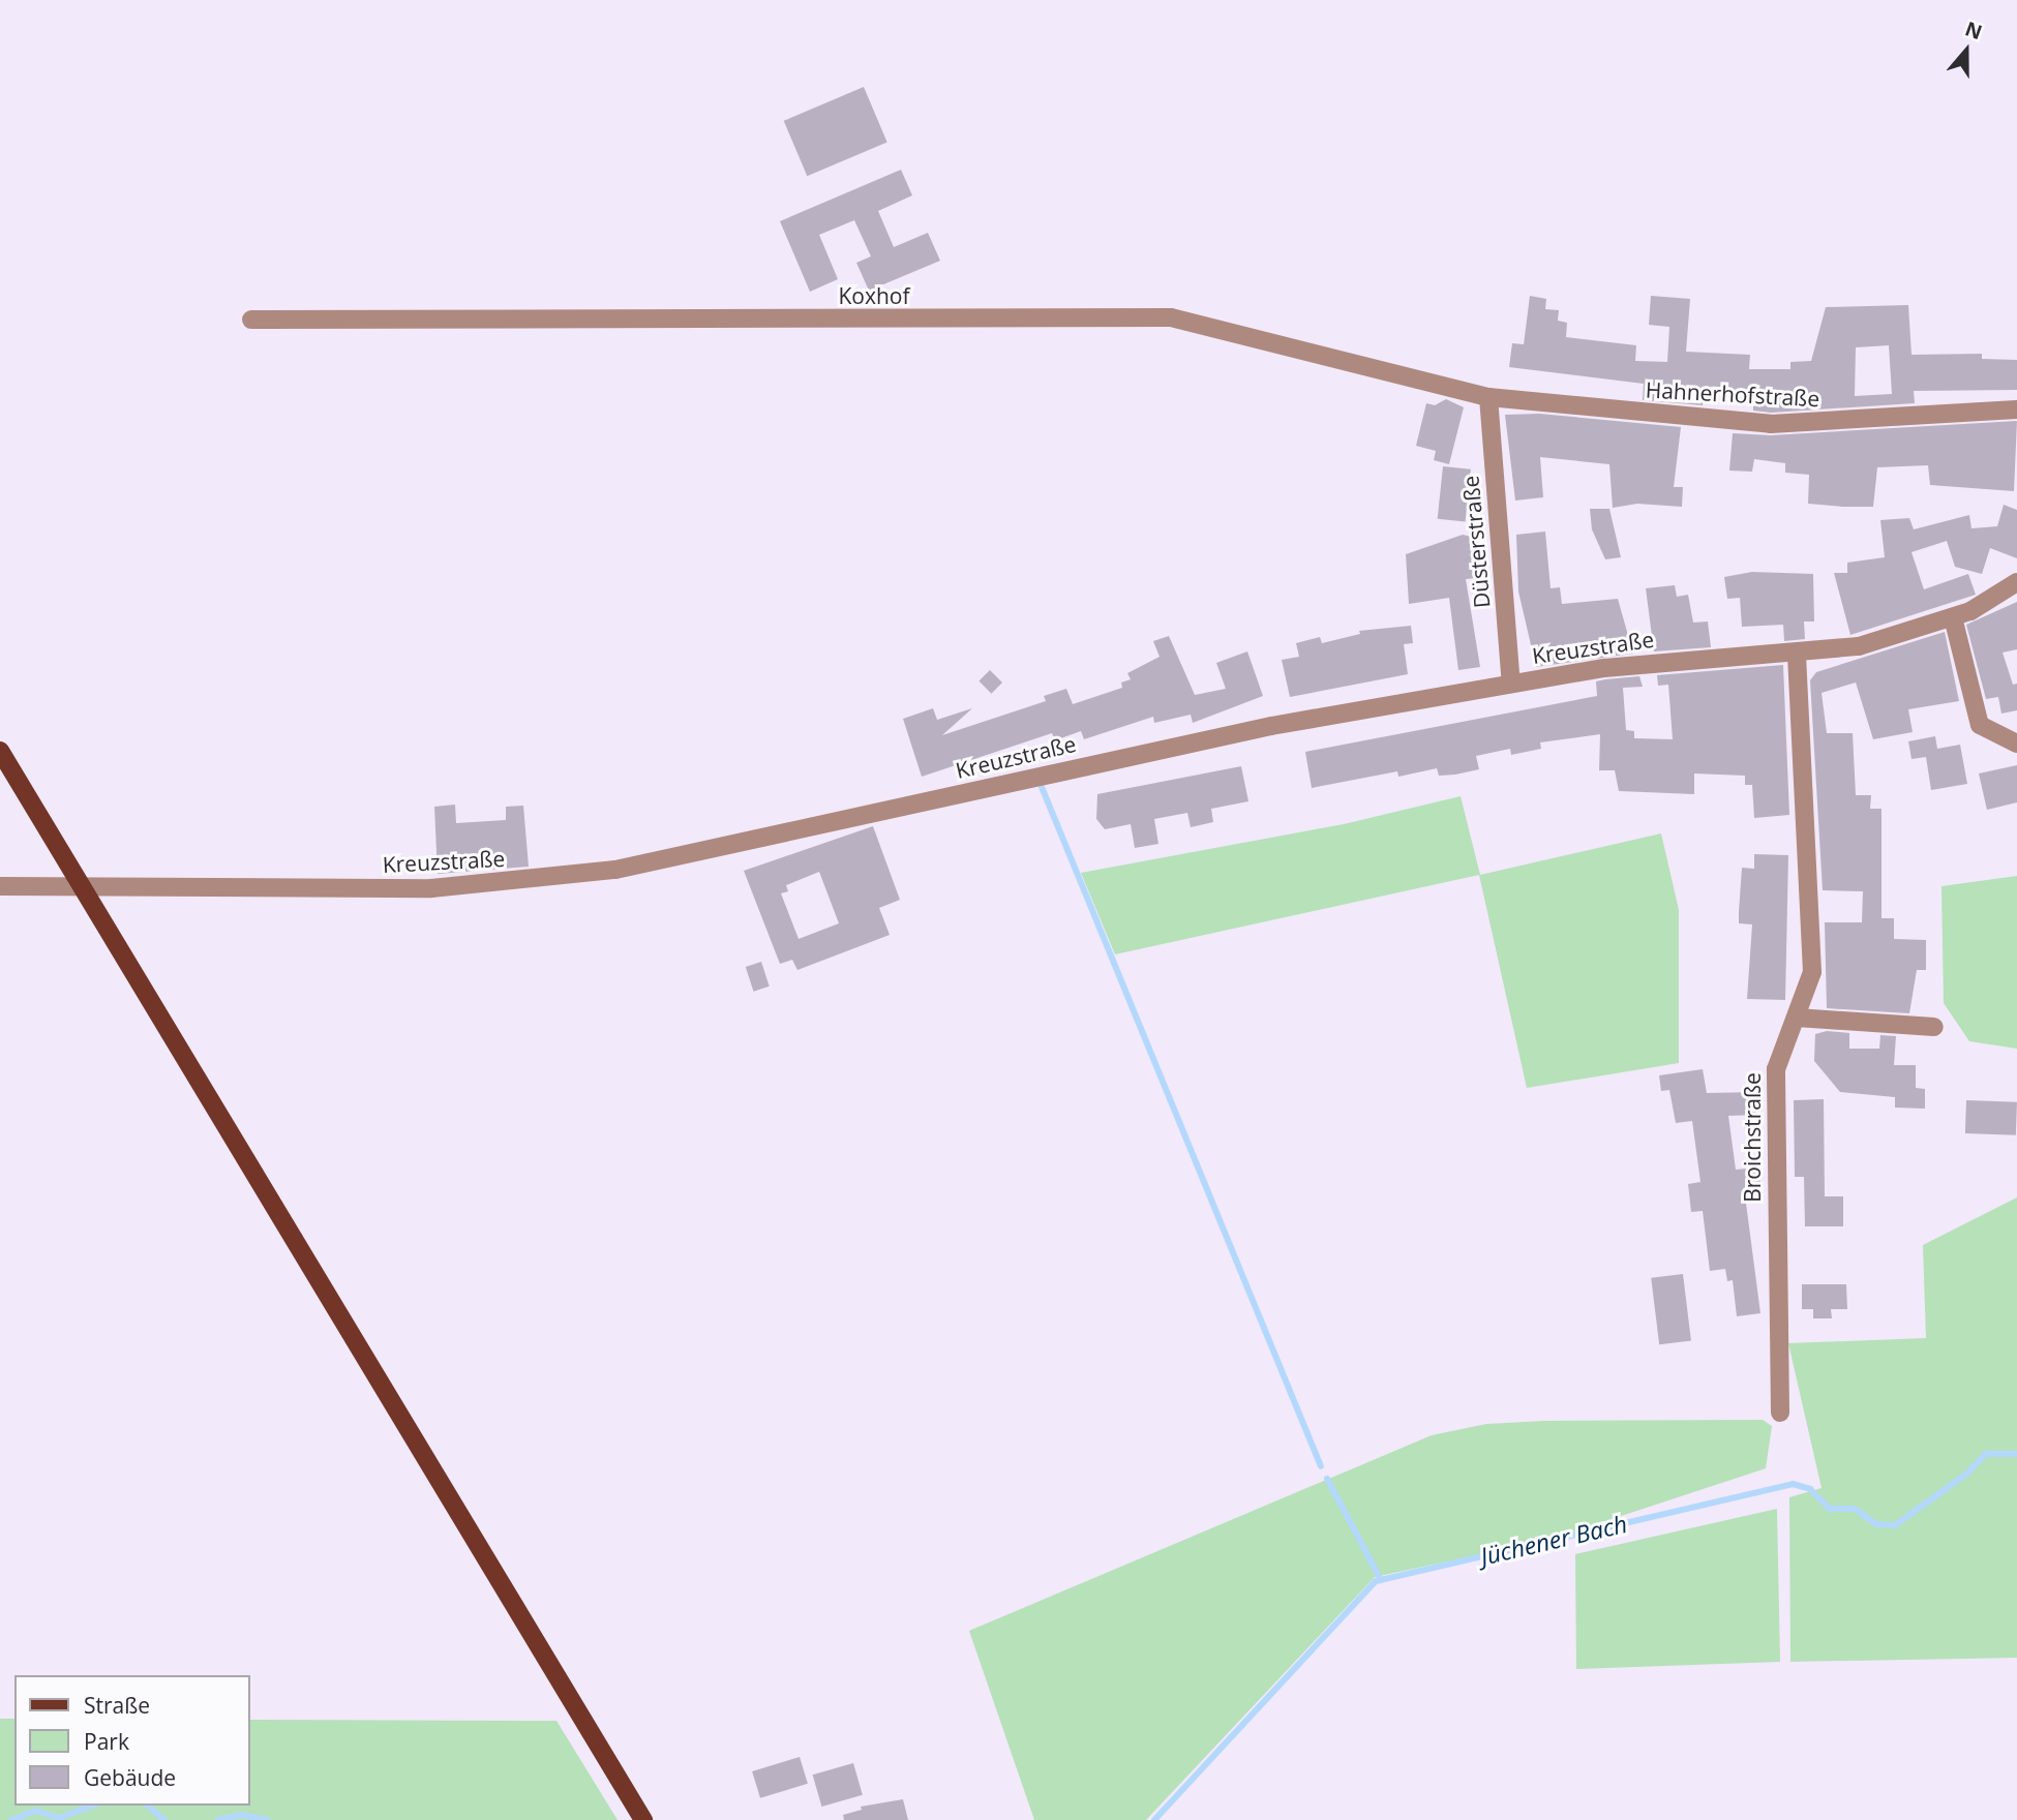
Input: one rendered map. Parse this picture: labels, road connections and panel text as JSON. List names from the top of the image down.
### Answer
{
  "streets": {
    "street": [
      "Koxhof",
      "Hahnerhofstraße",
      "Düsterstraße",
      "Kreuzstraße",
      "Broichstraße"
    ]
  },
  "crossings": [
    ["Koxhof", "Hahnerhofstraße"],
    ["Koxhof", "Düsterstraße"],
    ["Hahnerhofstraße", "Düsterstraße"],
    ["Düsterstraße", "Kreuzstraße"],
    ["Kreuzstraße", "Broichstraße"]
  ],
  "water": ["Jüchener Bach"],
  "legend": ["Straße", "Park", "Gebäude"],
  "north": "top"
}
